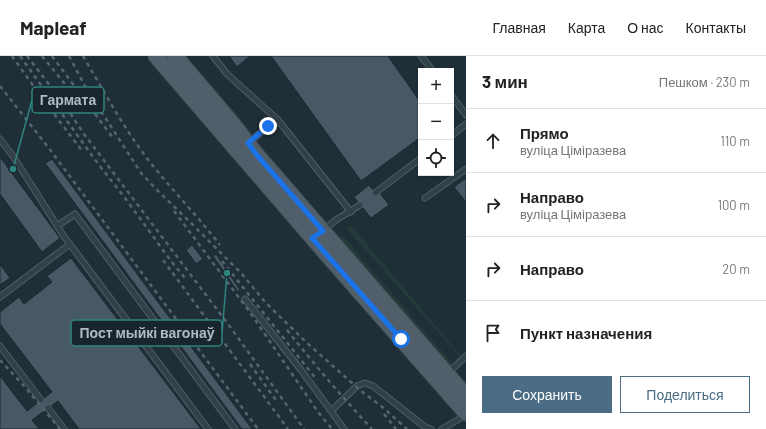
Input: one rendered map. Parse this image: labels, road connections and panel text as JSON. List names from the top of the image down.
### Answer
{
  "places": ["Гармата", "Пост мыйкі вагонаў"],
  "page": {
    "header": "Mapleaf",
    "nav": [
      "Главная",
      "Карта",
      "О нас",
      "Контакты"
    ],
    "heading": ["3 мин", "Пешком · 230 m"],
    "map_buttons": ["+", "−"],
    "list": [
      ["Прямо", "вуліца Ціміразева", "110 m"],
      ["Направо", "вуліца Ціміразева", "100 m"],
      ["Направо", "20 m"],
      "Пункт назначения"
    ],
    "buttons": ["Сохранить", "Поделиться"]
  }
}
